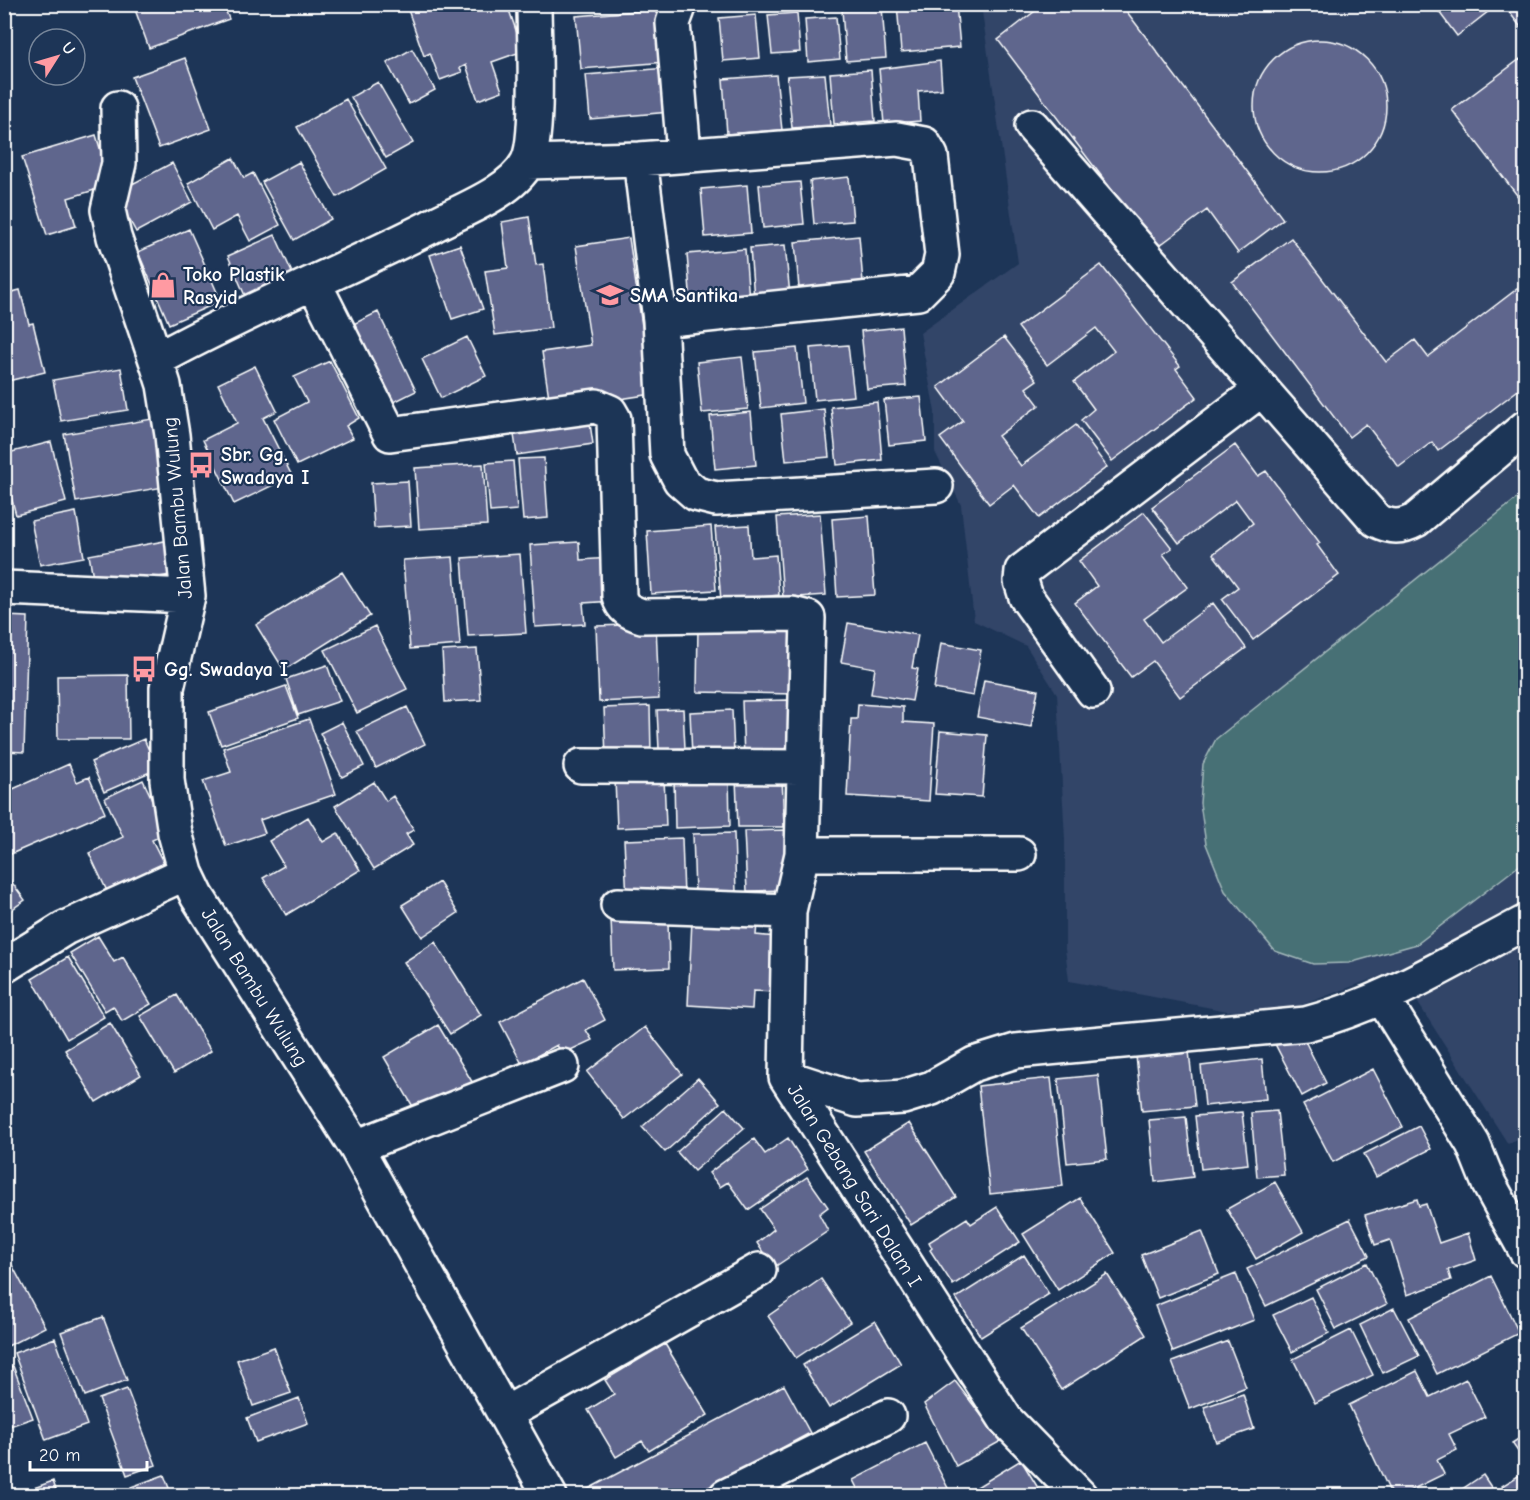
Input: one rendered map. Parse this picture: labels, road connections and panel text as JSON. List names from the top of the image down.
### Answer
{
  "streets": {
    "street": ["Jalan Bambu Wulung", "Jalan Gebang Sari Dalam I"]
  },
  "places": {
    "shop": ["Toko Plastik Rasyid"],
    "school or university": ["SMA Santika"],
    "bus stop": ["Sbr. Gg. Swadaya I", "Gg. Swadaya I"]
  },
  "scale_bar": "20 m",
  "north": "top right"
}
